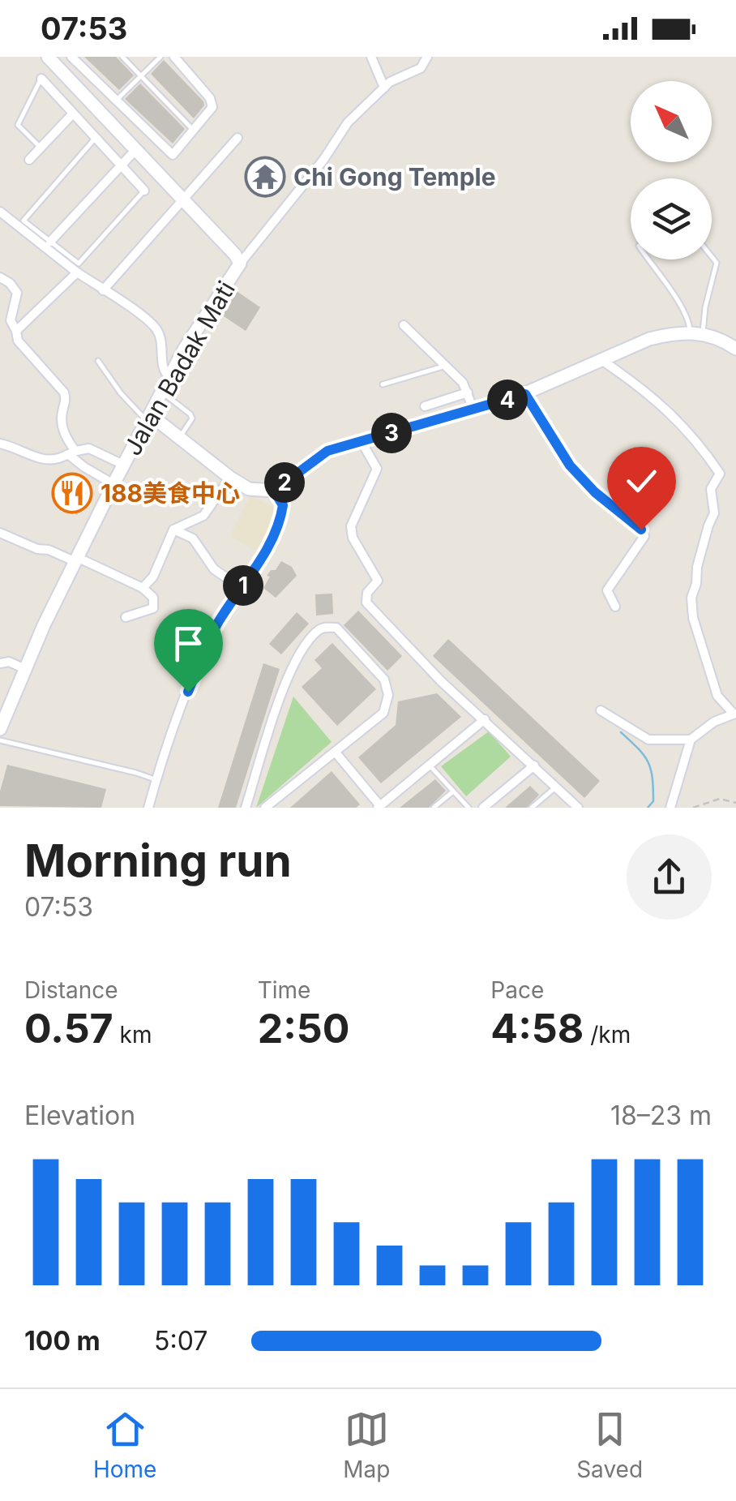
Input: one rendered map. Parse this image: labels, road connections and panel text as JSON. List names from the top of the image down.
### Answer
{
  "streets": {
    "main road": ["Jalan Badak Mati"]
  },
  "places": {
    "temple": ["Chi Gong Temple"],
    "restaurant": ["188美食中心"]
  },
  "north": "top left",
  "page": {
    "status": "07:53",
    "pins": [
      "4",
      "3",
      "2",
      "1"
    ],
    "heading": ["Morning run", "07:53"],
    "stats": [
      ["Distance", "0.57 km"],
      ["Time", "2:50"],
      ["Pace", "4:58 /km"]
    ],
    "chart": ["Elevation", "18–23 m"],
    "list": [
      {
        "name": "100 m",
        "note": "5:07"
      }
    ],
    "tabs": ["Home", "Map", "Saved"]
  }
}
